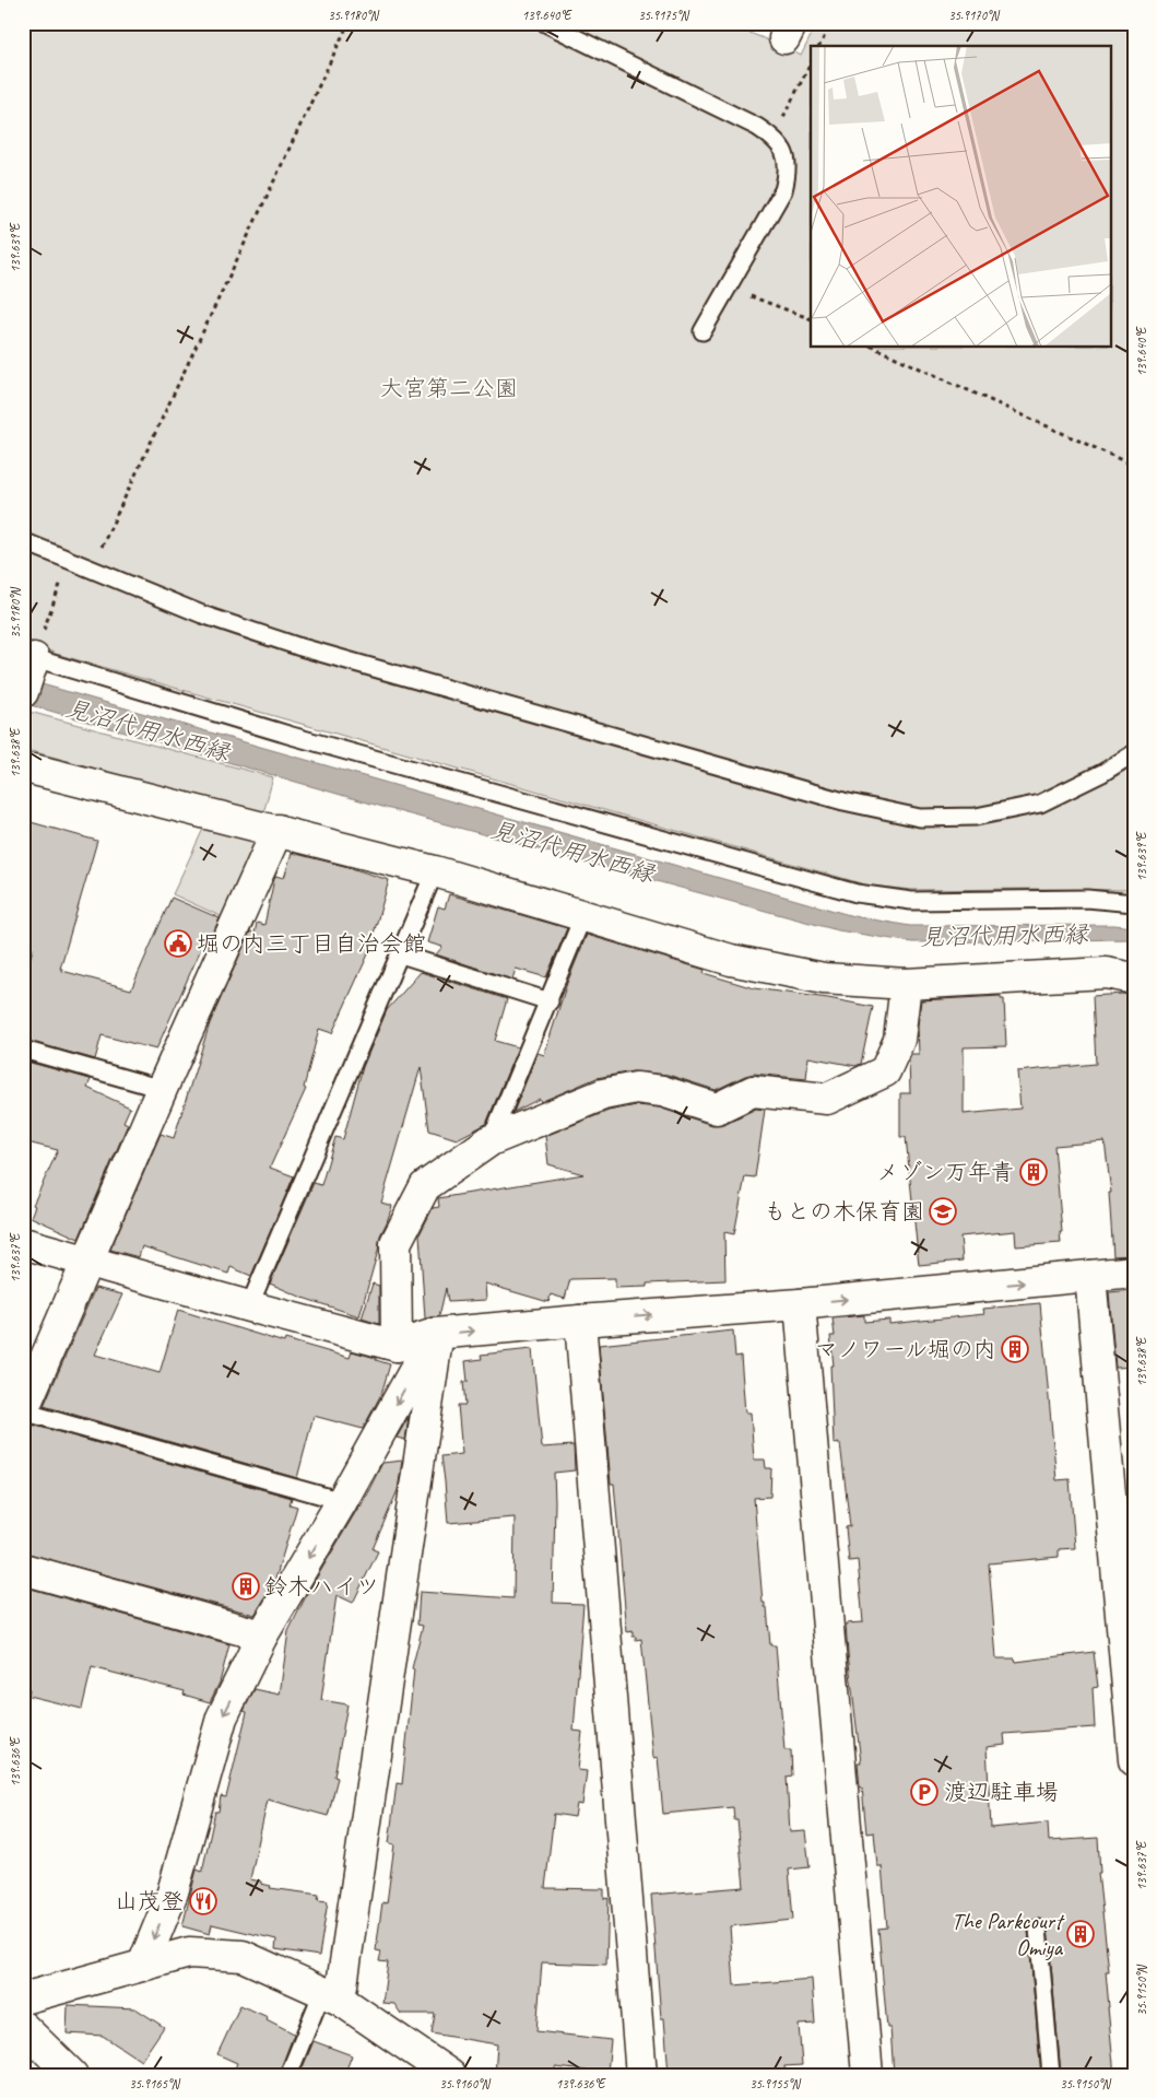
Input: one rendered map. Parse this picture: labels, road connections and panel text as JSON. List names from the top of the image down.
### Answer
{
  "water": ["見沼代用水西縁"],
  "parks": ["大宮第二公園"],
  "places": {
    "public building": ["堀の内三丁目自治会館"],
    "building": [
      "メゾン万年青",
      "マノワール堀の内",
      "鈴木ハイツ",
      "The Parkcourt Omiya"
    ],
    "school or university": ["もとの木保育園"],
    "parking": ["渡辺駐車場"],
    "restaurant": ["山茂登"]
  },
  "coordinates": [
    "35.9180°N",
    "139.640°E",
    "35.9175°N",
    "35.9170°N",
    "139.639°E",
    "139.638°E",
    "139.637°E",
    "139.636°E",
    "35.9150°N",
    "35.9165°N",
    "35.9160°N",
    "35.9155°N"
  ]
}
